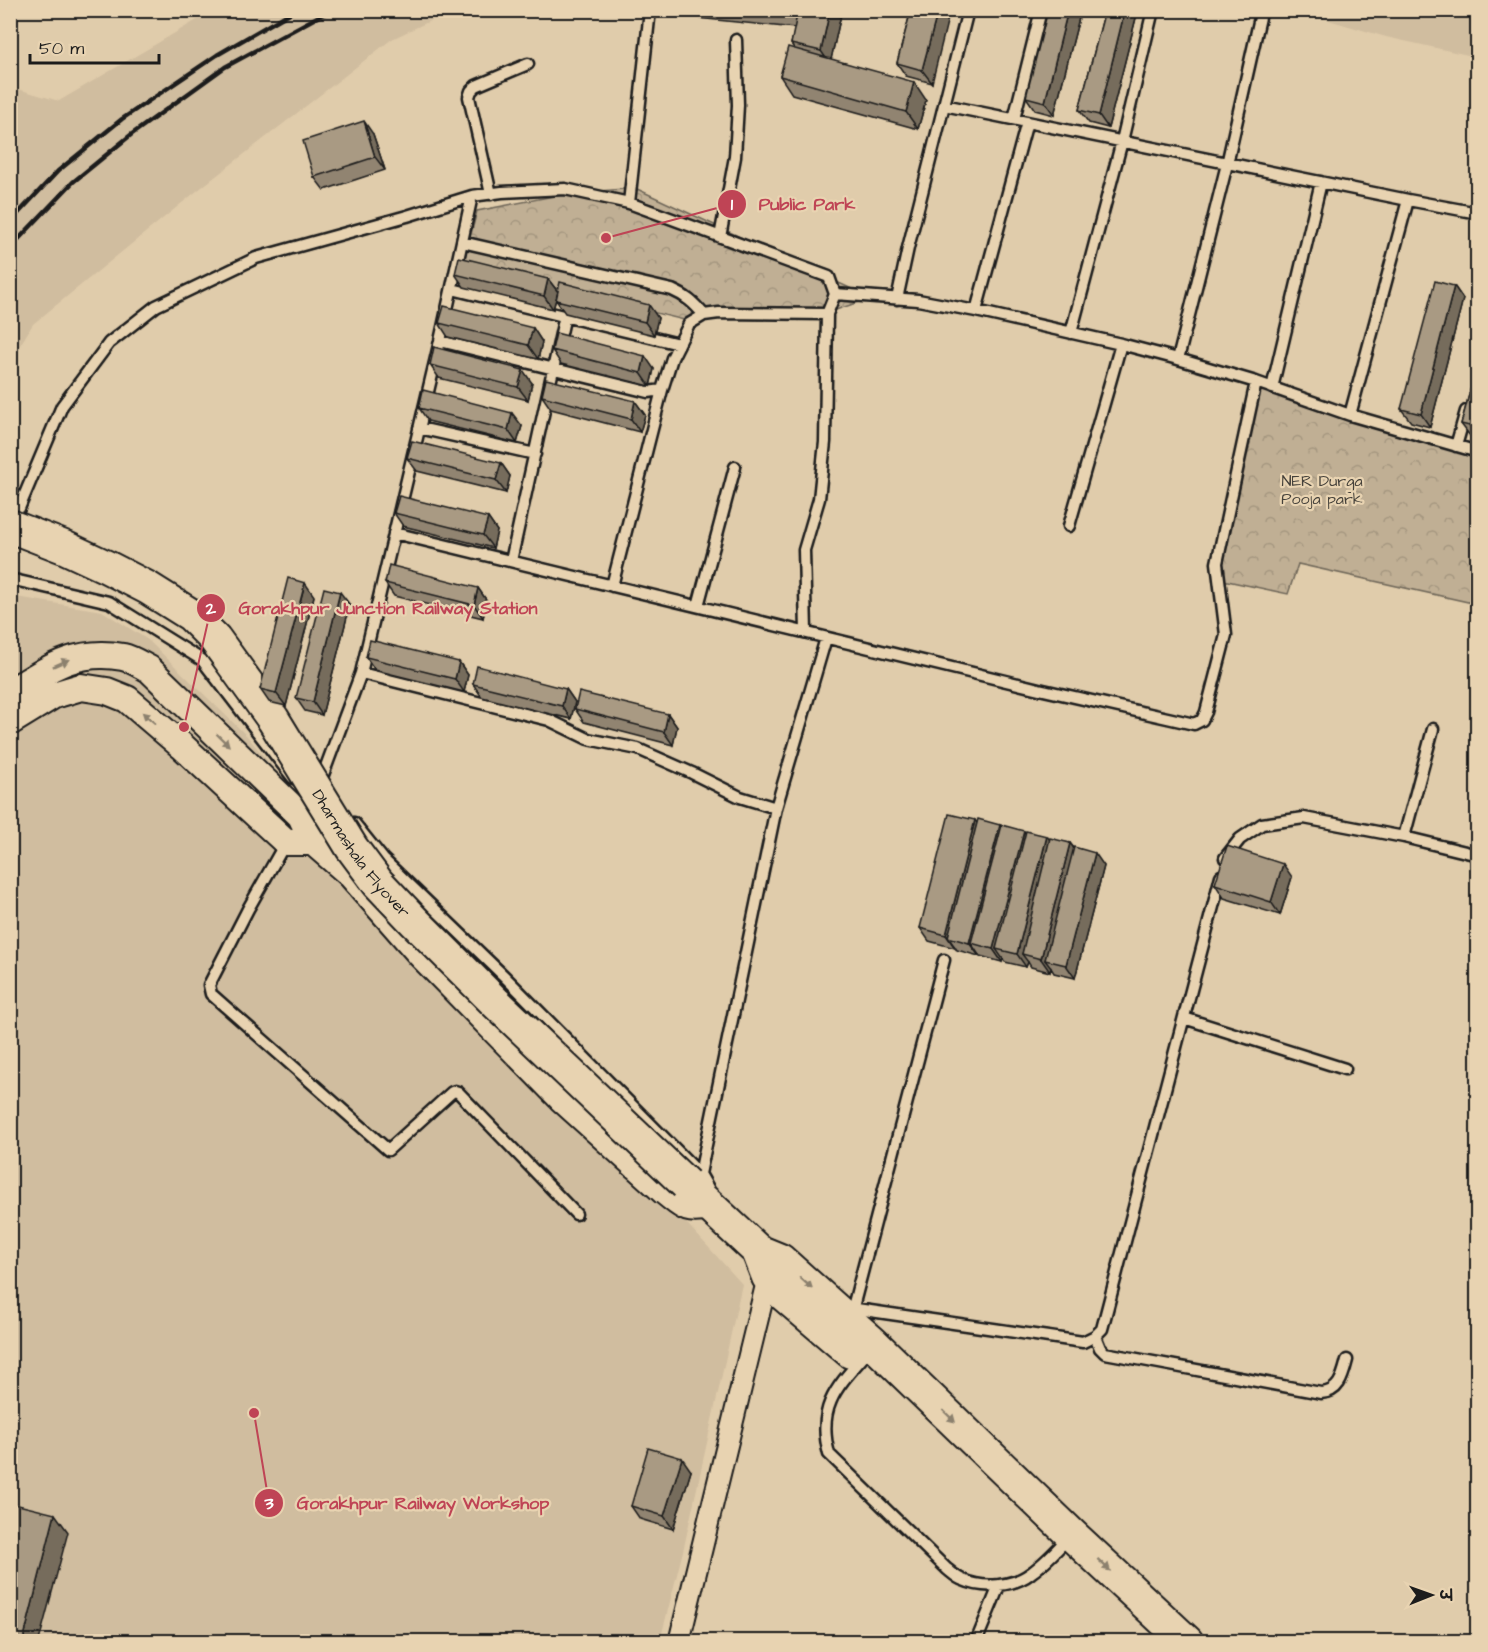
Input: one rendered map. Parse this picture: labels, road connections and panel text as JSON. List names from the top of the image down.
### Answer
{
  "streets": {
    "main road": ["Dharmashala Flyover"]
  },
  "parks": ["NER Durga Pooja park"],
  "places": ["Public Park", "Gorakhpur Junction Railway Station", "Gorakhpur Railway Workshop"],
  "scale_bar": "50 m",
  "north": "right"
}
